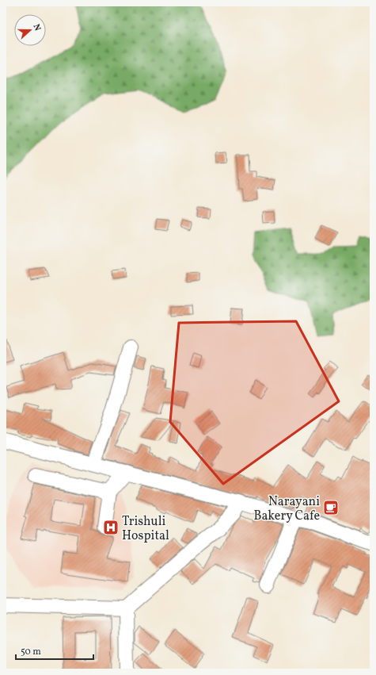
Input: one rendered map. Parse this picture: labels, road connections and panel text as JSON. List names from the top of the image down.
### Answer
{
  "places": {
    "cafe": ["Narayani Bakery Cafe"],
    "hospital": ["Trishuli Hospital"]
  },
  "scale_bar": "50 m",
  "north": "right"
}
